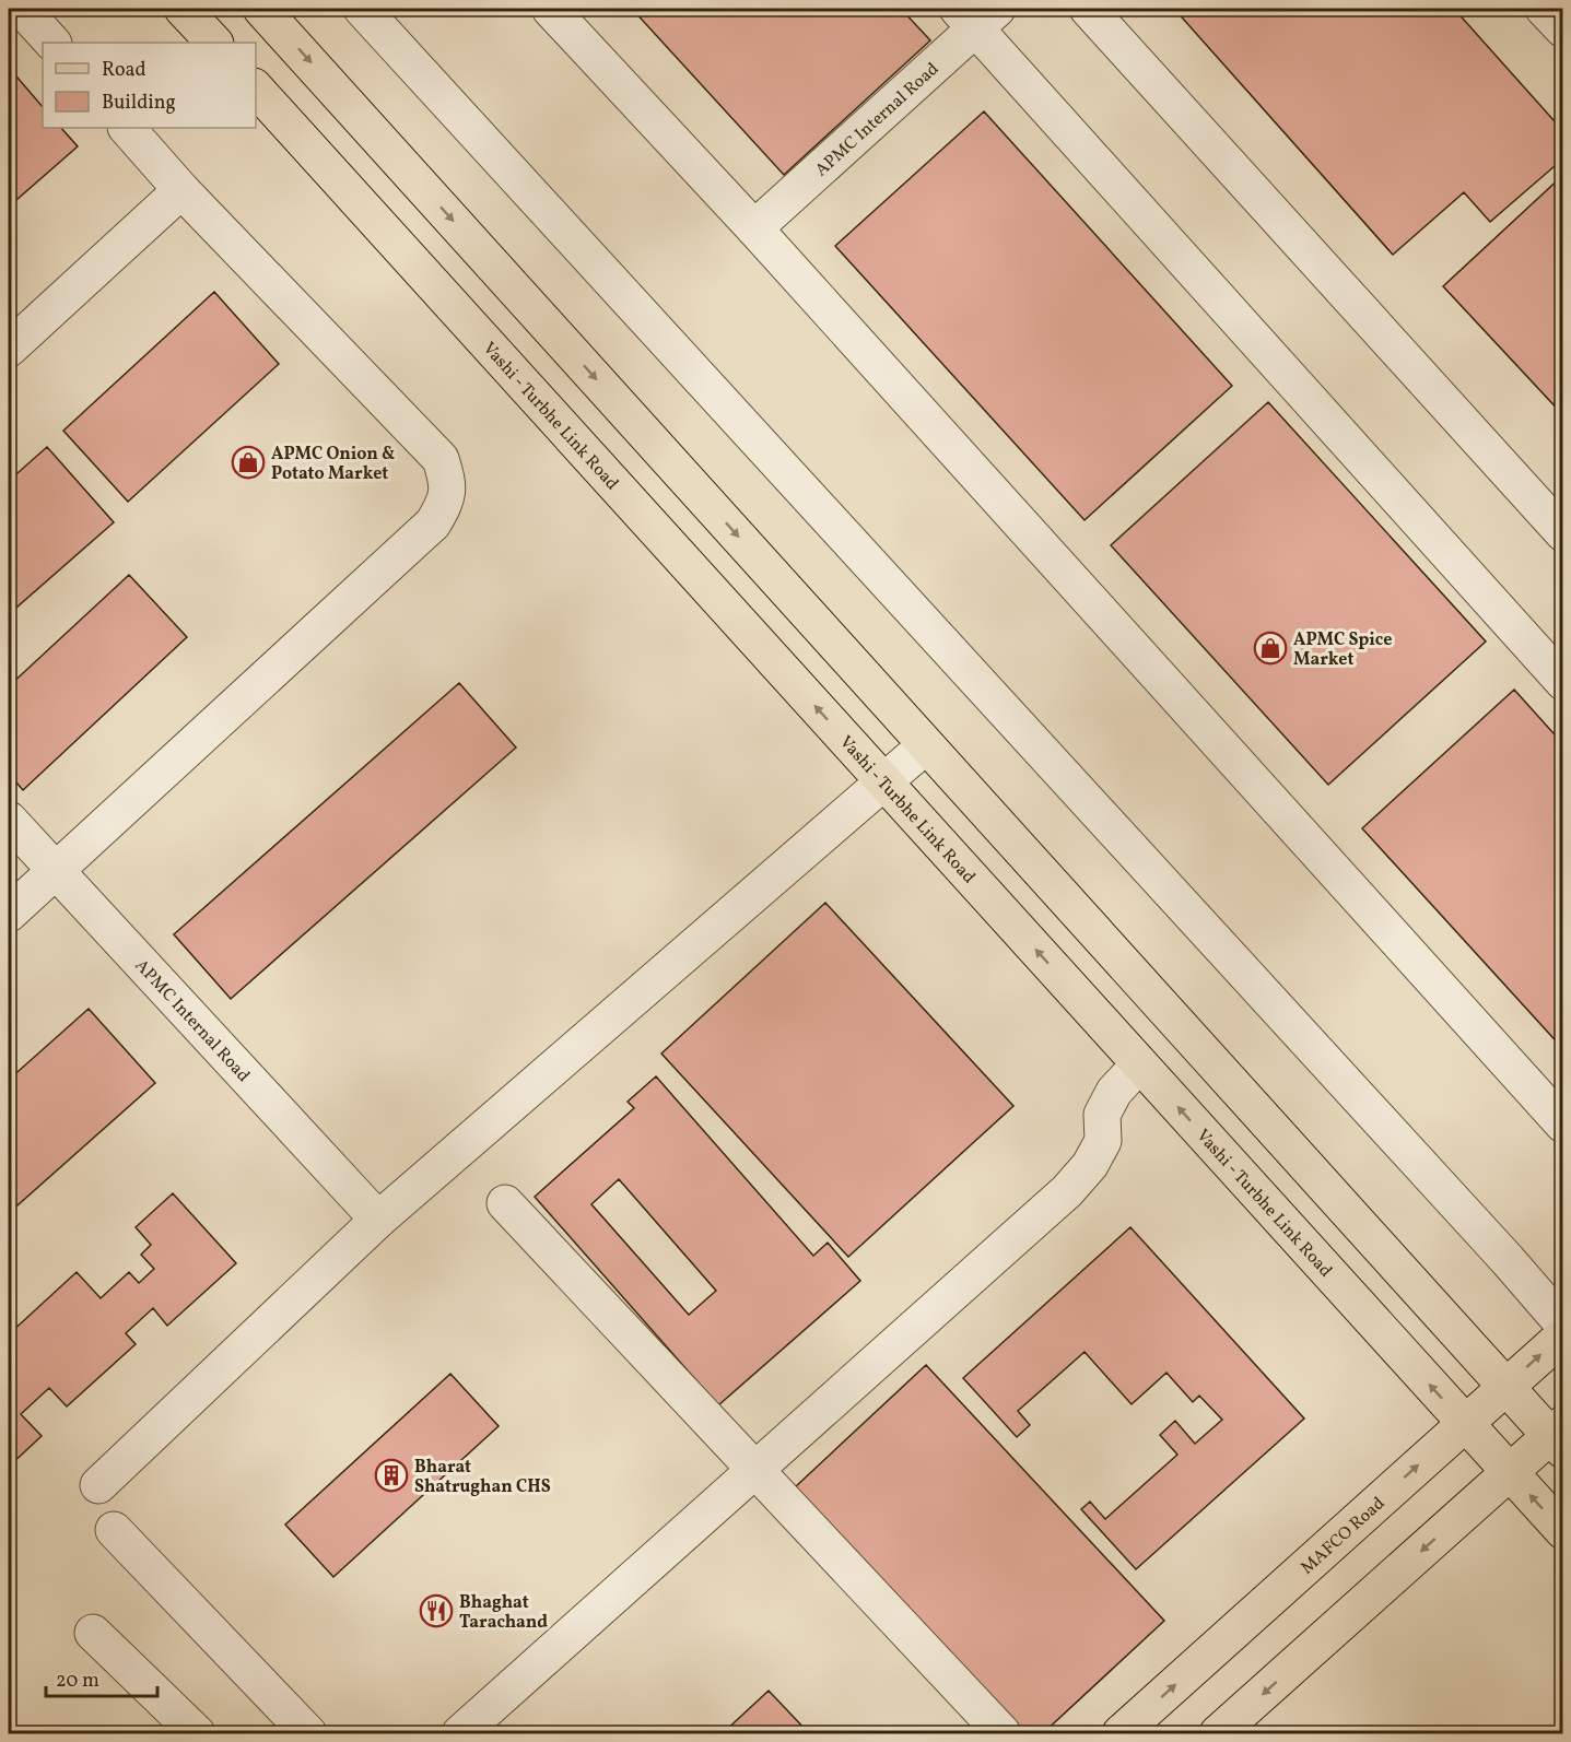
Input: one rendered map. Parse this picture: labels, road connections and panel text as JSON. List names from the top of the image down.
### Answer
{
  "streets": {
    "main road": ["Vashi - Turbhe Link Road", "MAFCO Road"],
    "street": ["APMC Internal Road"]
  },
  "crossings": [
    ["Vashi - Turbhe Link Road", "MAFCO Road"]
  ],
  "places": {
    "shop": ["APMC Onion & Potato Market", "APMC Spice Market"],
    "building": ["Bharat Shatrughan CHS"],
    "restaurant": ["Bhaghat Tarachand"]
  },
  "legend": ["Road", "Building"],
  "scale_bar": "20 m"
}
